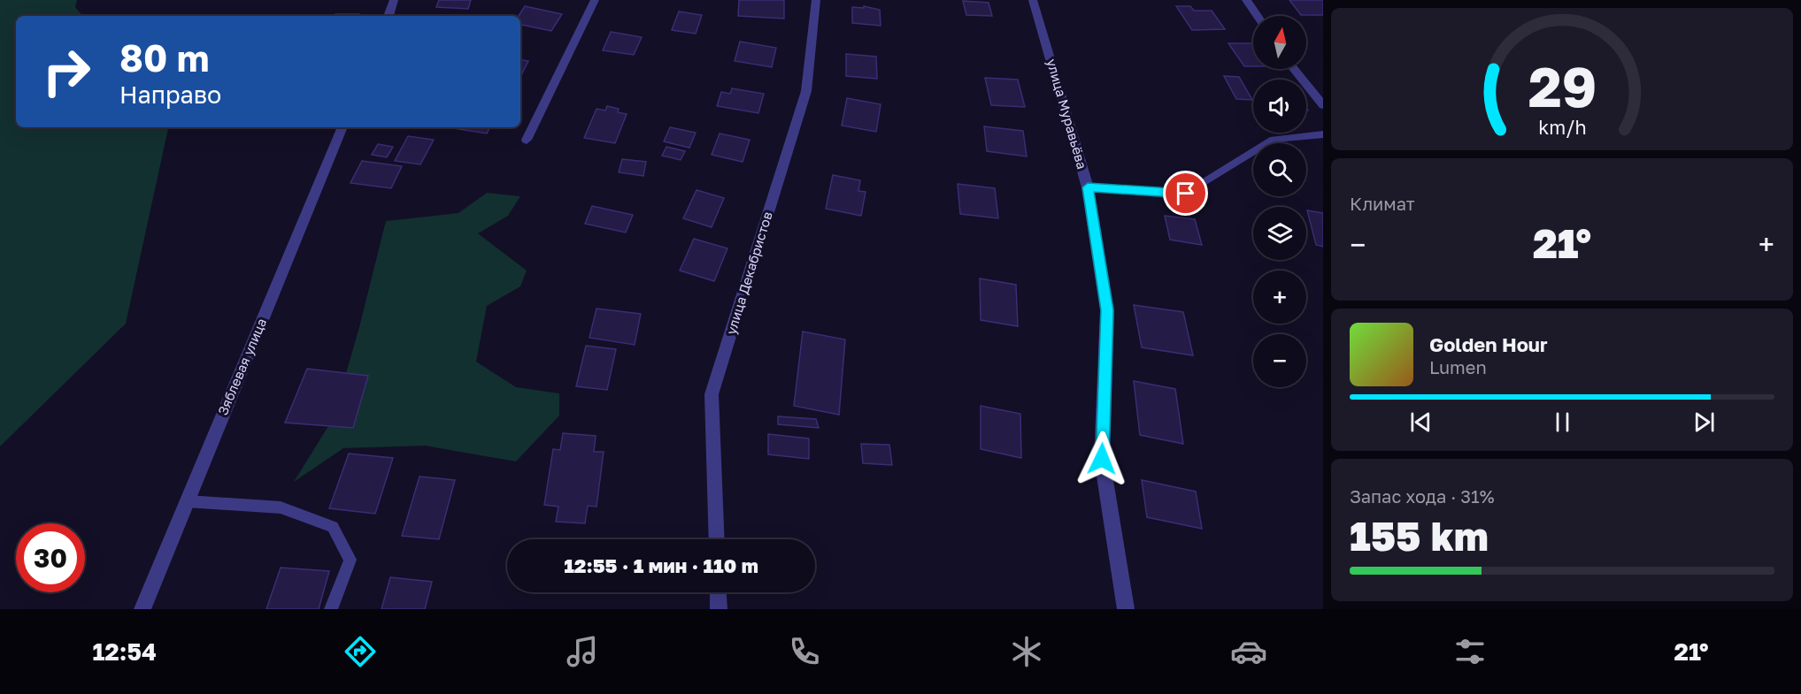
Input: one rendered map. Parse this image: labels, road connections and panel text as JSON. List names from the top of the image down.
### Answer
{
  "streets": {
    "street": ["улица Муравьёва", "улица Декабристов", "Зяблевая улица"]
  },
  "north": "top",
  "page": {
    "map_buttons": ["+", "−"],
    "turn": ["80 m", "Направо"],
    "tile": [
      "Климат",
      ["Запас хода · 31%", "155 km"]
    ],
    "heat": ["−", "21°", "+"],
    "song": ["Golden Hour", "Lumen"],
    "limit": "30",
    "trip": "12:55 · 1 мин · 110 m",
    "tabs": ["12:54", "21°"],
    "gauge": ["29", "km/h"]
  }
}
